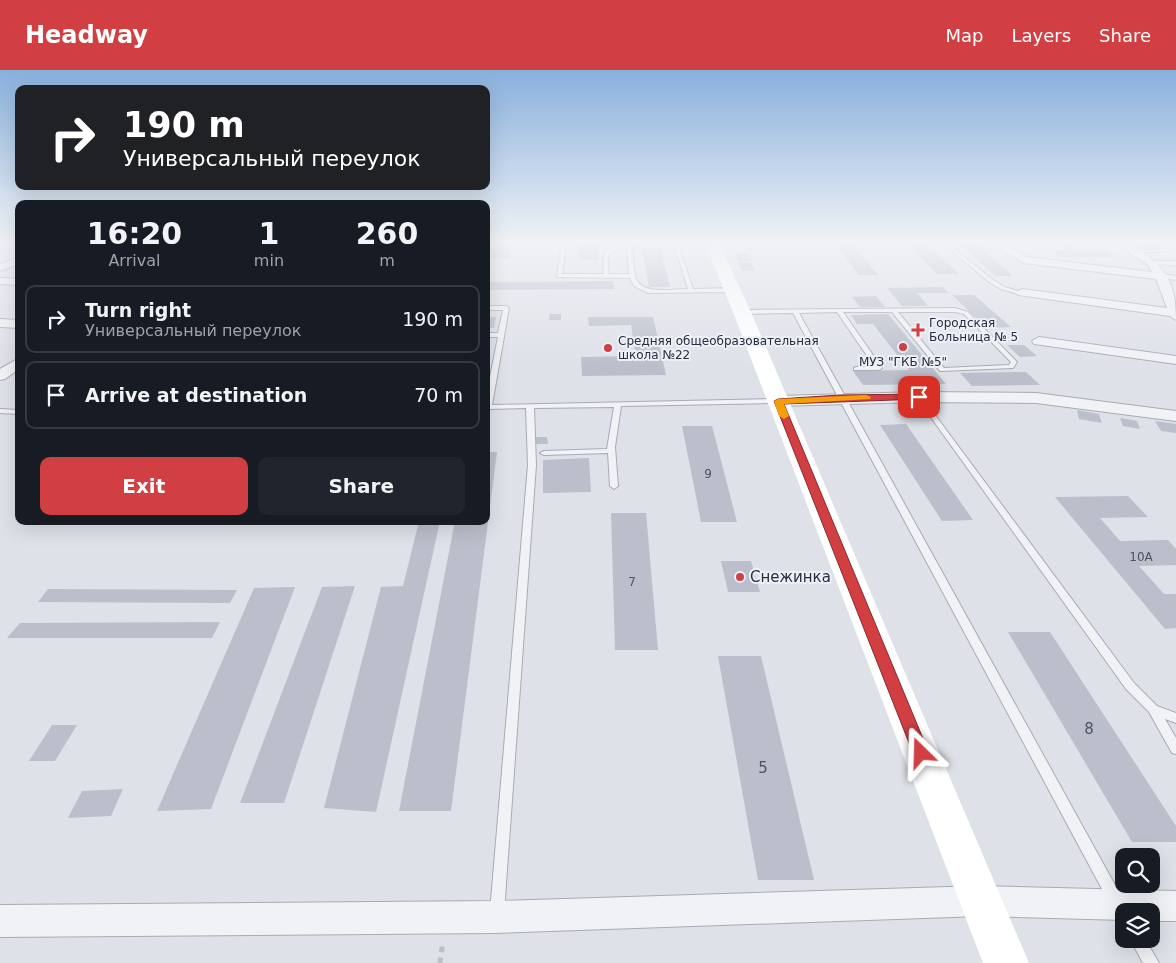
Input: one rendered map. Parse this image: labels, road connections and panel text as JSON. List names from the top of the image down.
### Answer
{
  "places": {
    "health": ["Городская Больница № 5"],
    "other": ["МУЗ \"ГКБ №5\"", "Средняя общеобразовательная школа №22", "Снежинка"]
  },
  "house_numbers": [
    "9",
    "10А",
    "7",
    "8",
    "5"
  ],
  "page": {
    "header": "Headway",
    "nav": ["Map", "Layers", "Share"],
    "turn": ["190 m", "Универсальный переулок"],
    "eta": [
      "16:20",
      "Arrival",
      "1",
      "min",
      "260",
      "m"
    ],
    "list": [
      {
        "name": "Turn right",
        "note": "Универсальный переулок",
        "value": "190 m"
      },
      {
        "name": "Arrive at destination",
        "value": "70 m"
      }
    ],
    "buttons": ["Exit", "Share"]
  }
}
